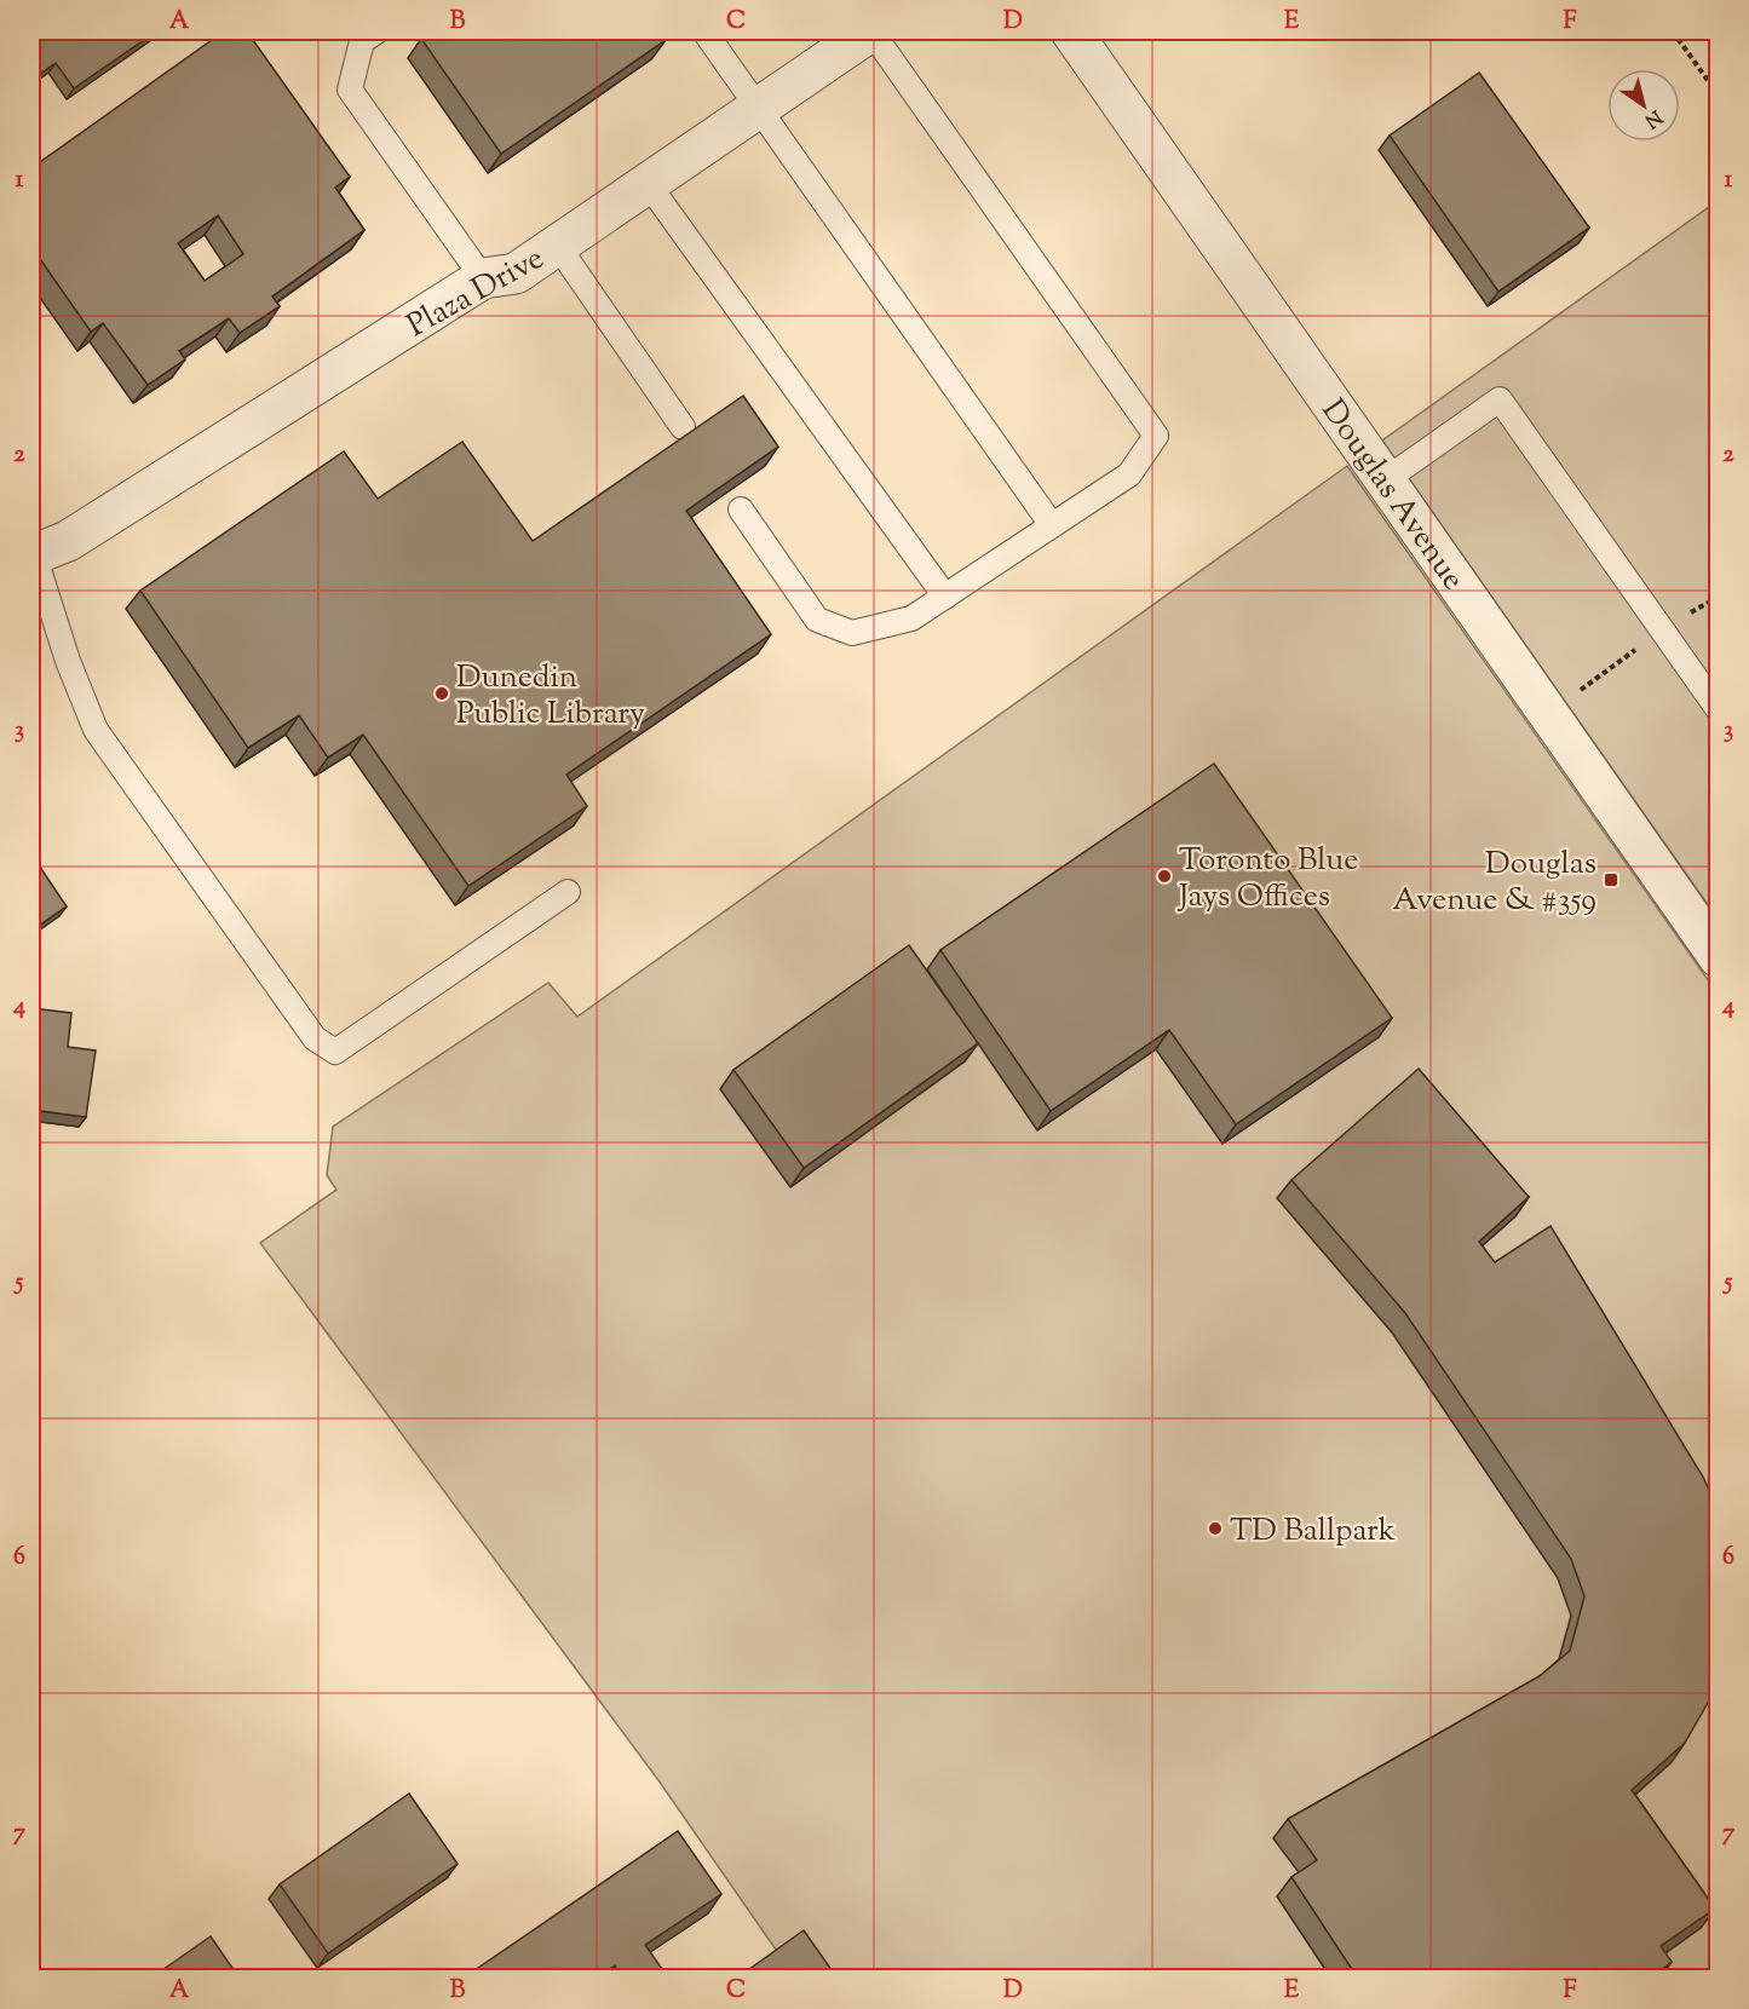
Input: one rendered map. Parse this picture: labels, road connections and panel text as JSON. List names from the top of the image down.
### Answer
{
  "streets": {
    "street": ["Plaza Drive", "Douglas Avenue"]
  },
  "places": {
    "other": ["Dunedin Public Library", "Toronto Blue Jays Offices", "TD Ballpark"],
    "transit": ["Douglas Avenue & #359"]
  },
  "north": "bottom right",
  "grid": {
    "columns": [
      "A",
      "B",
      "C",
      "D",
      "E",
      "F"
    ],
    "rows": [
      "1",
      "2",
      "3",
      "4",
      "5",
      "6",
      "7"
    ]
  }
}
